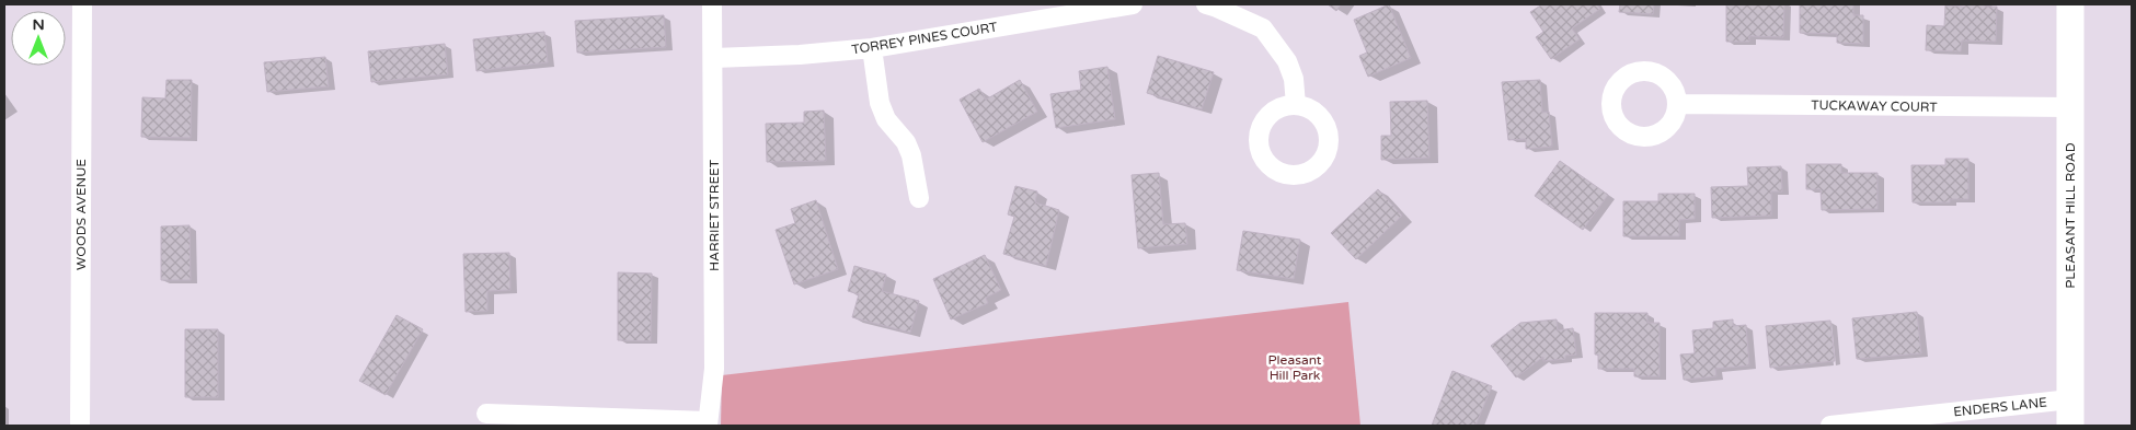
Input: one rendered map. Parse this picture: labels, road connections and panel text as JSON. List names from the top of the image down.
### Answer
{
  "streets": {
    "street": [
      "TORREY PINES COURT",
      "TUCKAWAY COURT",
      "WOODS AVENUE",
      "HARRIET STREET",
      "PLEASANT HILL ROAD",
      "ENDERS LANE"
    ]
  },
  "crossings": [
    ["TORREY PINES COURT", "HARRIET STREET"],
    ["TUCKAWAY COURT", "PLEASANT HILL ROAD"],
    ["PLEASANT HILL ROAD", "ENDERS LANE"]
  ],
  "parks": ["Pleasant Hill Park"],
  "north": "top"
}
